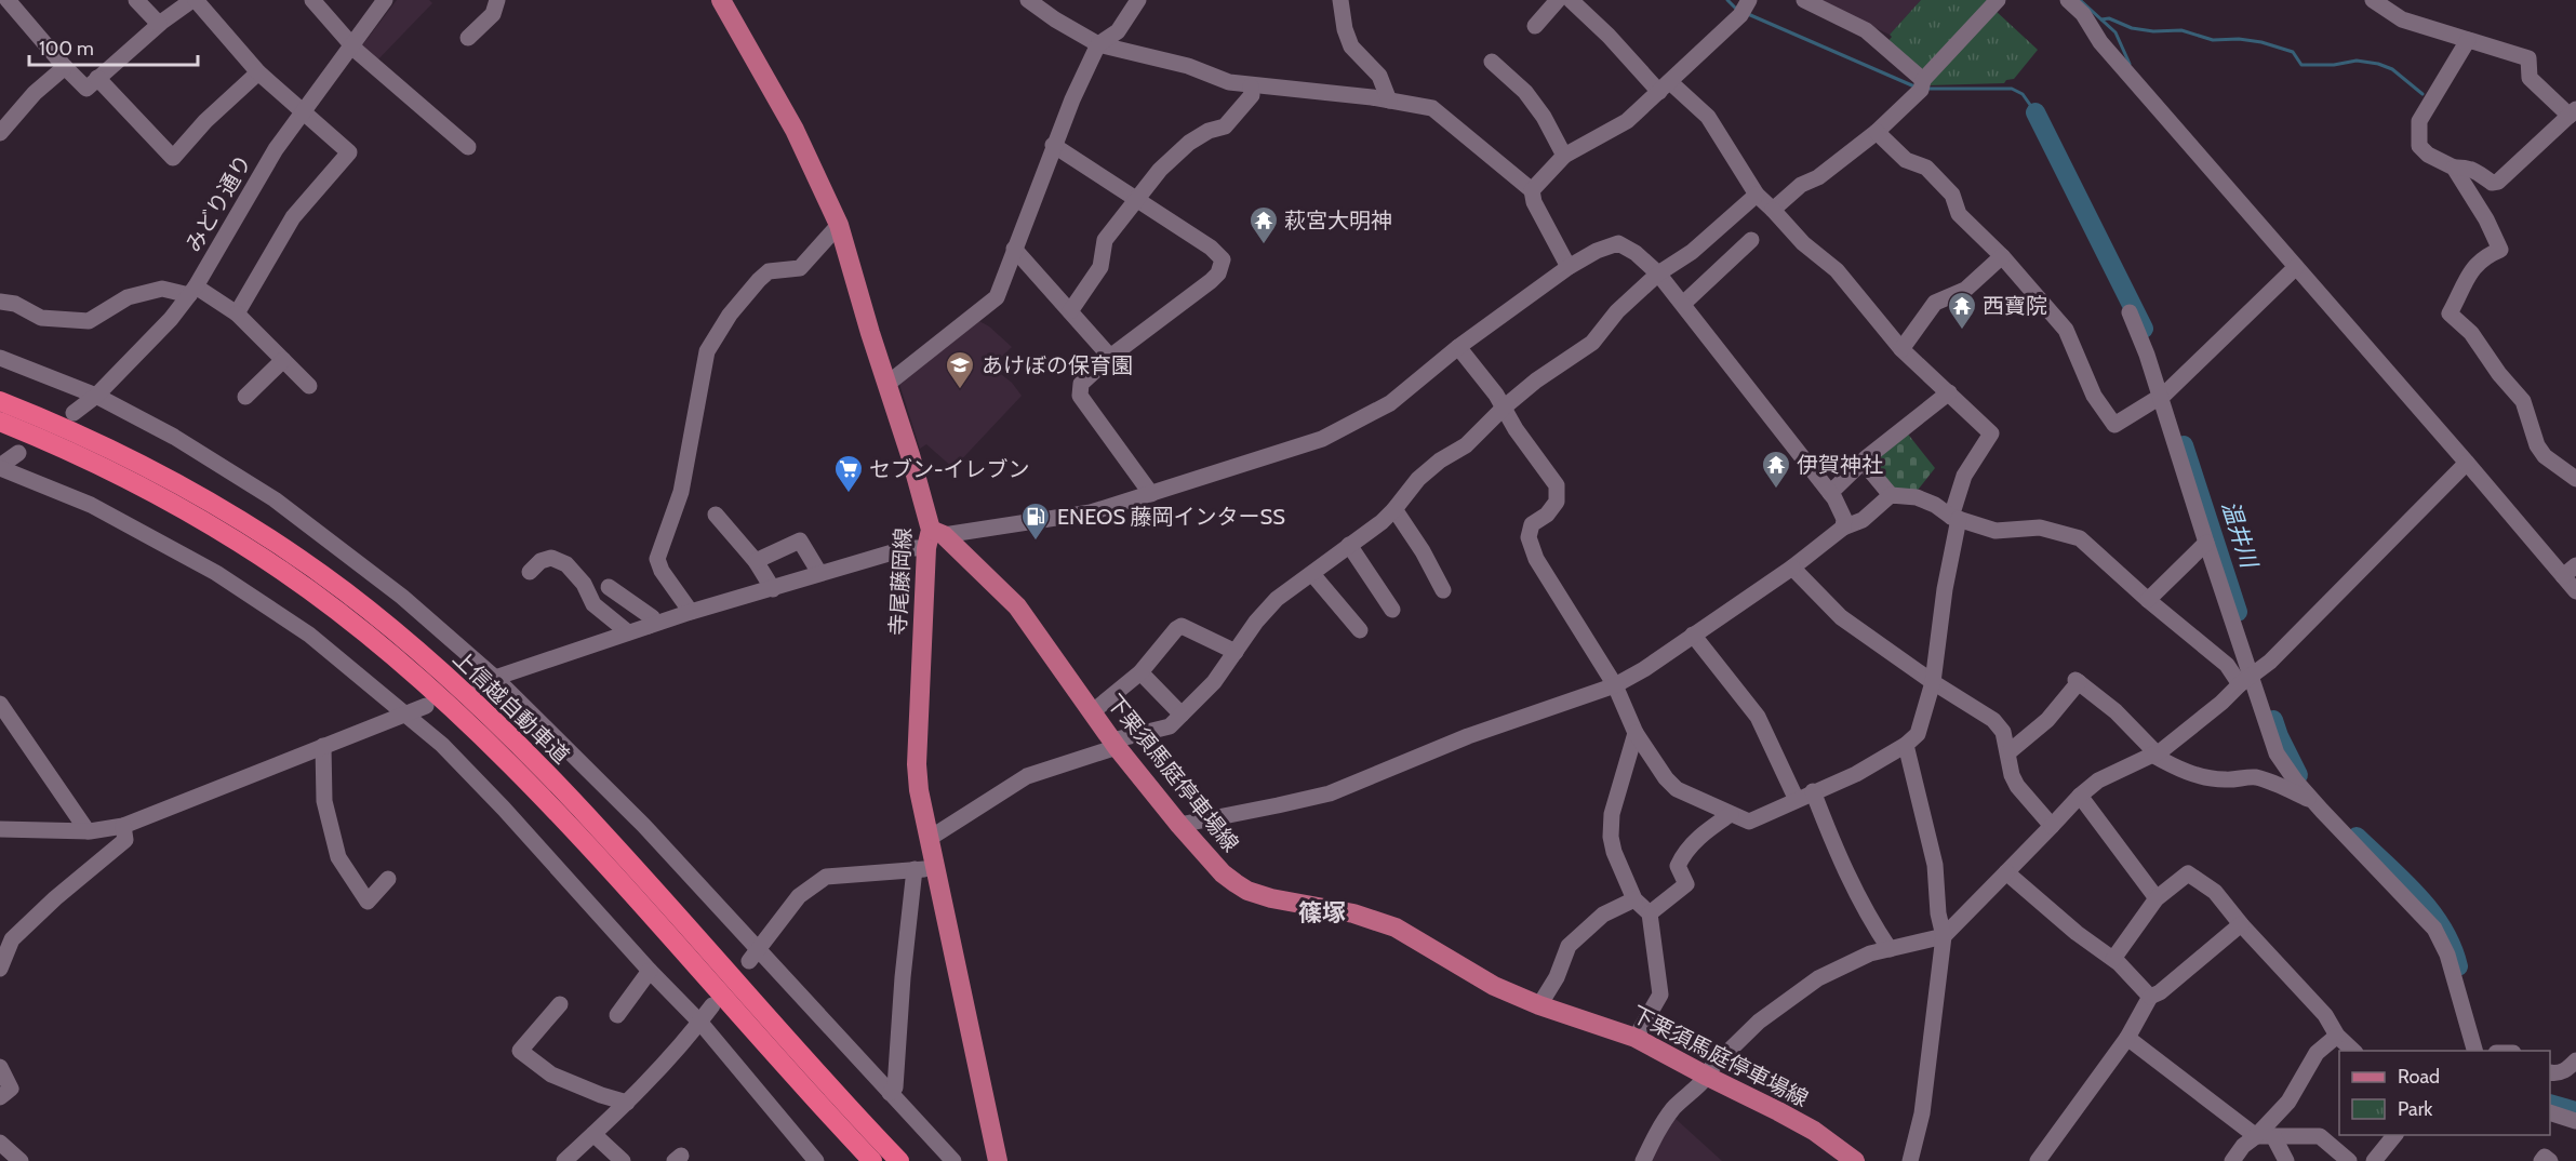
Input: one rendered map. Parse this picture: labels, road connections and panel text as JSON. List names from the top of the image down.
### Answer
{
  "streets": {
    "highway": ["上信越自動車道"],
    "main road": ["寺尾藤岡線", "下栗須馬庭停車場線"],
    "street": ["みどり通り"]
  },
  "crossings": [
    ["寺尾藤岡線", "下栗須馬庭停車場線"]
  ],
  "districts": ["篠塚"],
  "water": ["温井川"],
  "places": {
    "temple": ["萩宮大明神", "西寶院", "伊賀神社"],
    "school or university": ["あけぼの保育園"],
    "supermarket": ["セブン-イレブン"],
    "fuel station": ["ENEOS 藤岡インターSS"]
  },
  "legend": ["Road", "Park"],
  "scale_bar": "100 m"
}
